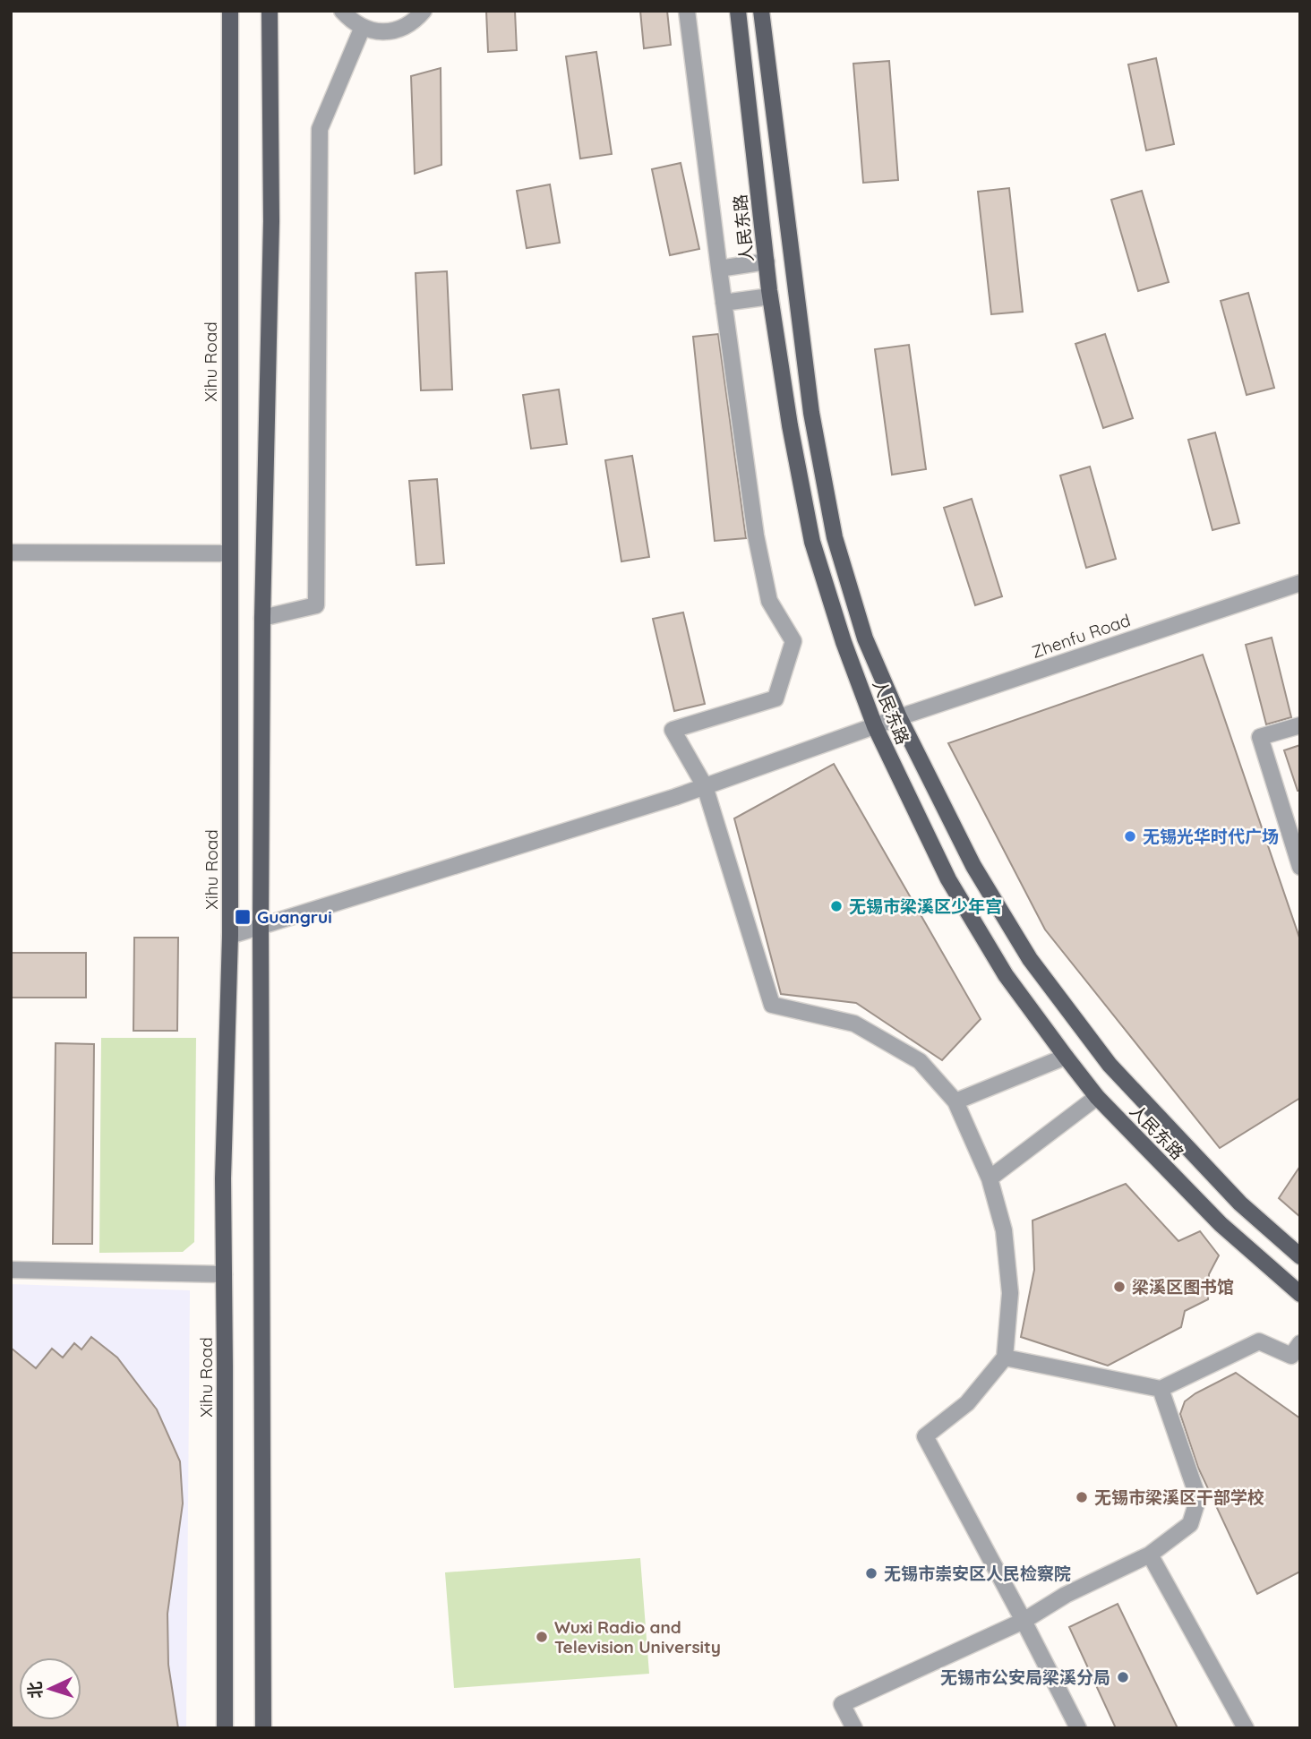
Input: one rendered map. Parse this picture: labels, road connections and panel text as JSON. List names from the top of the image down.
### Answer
{
  "streets": {
    "main road": ["人民东路", "Xihu Road"],
    "street": ["Zhenfu Road"]
  },
  "crossings": [
    ["人民东路", "Zhenfu Road"],
    ["Xihu Road", "Zhenfu Road"]
  ],
  "places": {
    "other": [
      "无锡光华时代广场",
      "无锡市梁溪区少年宫",
      "梁溪区图书馆",
      "无锡市梁溪区干部学校",
      "无锡市崇安区人民检察院",
      "Wuxi Radio and Television University",
      "无锡市公安局梁溪分局"
    ],
    "transit": ["Guangrui"]
  },
  "north": "left"
}
